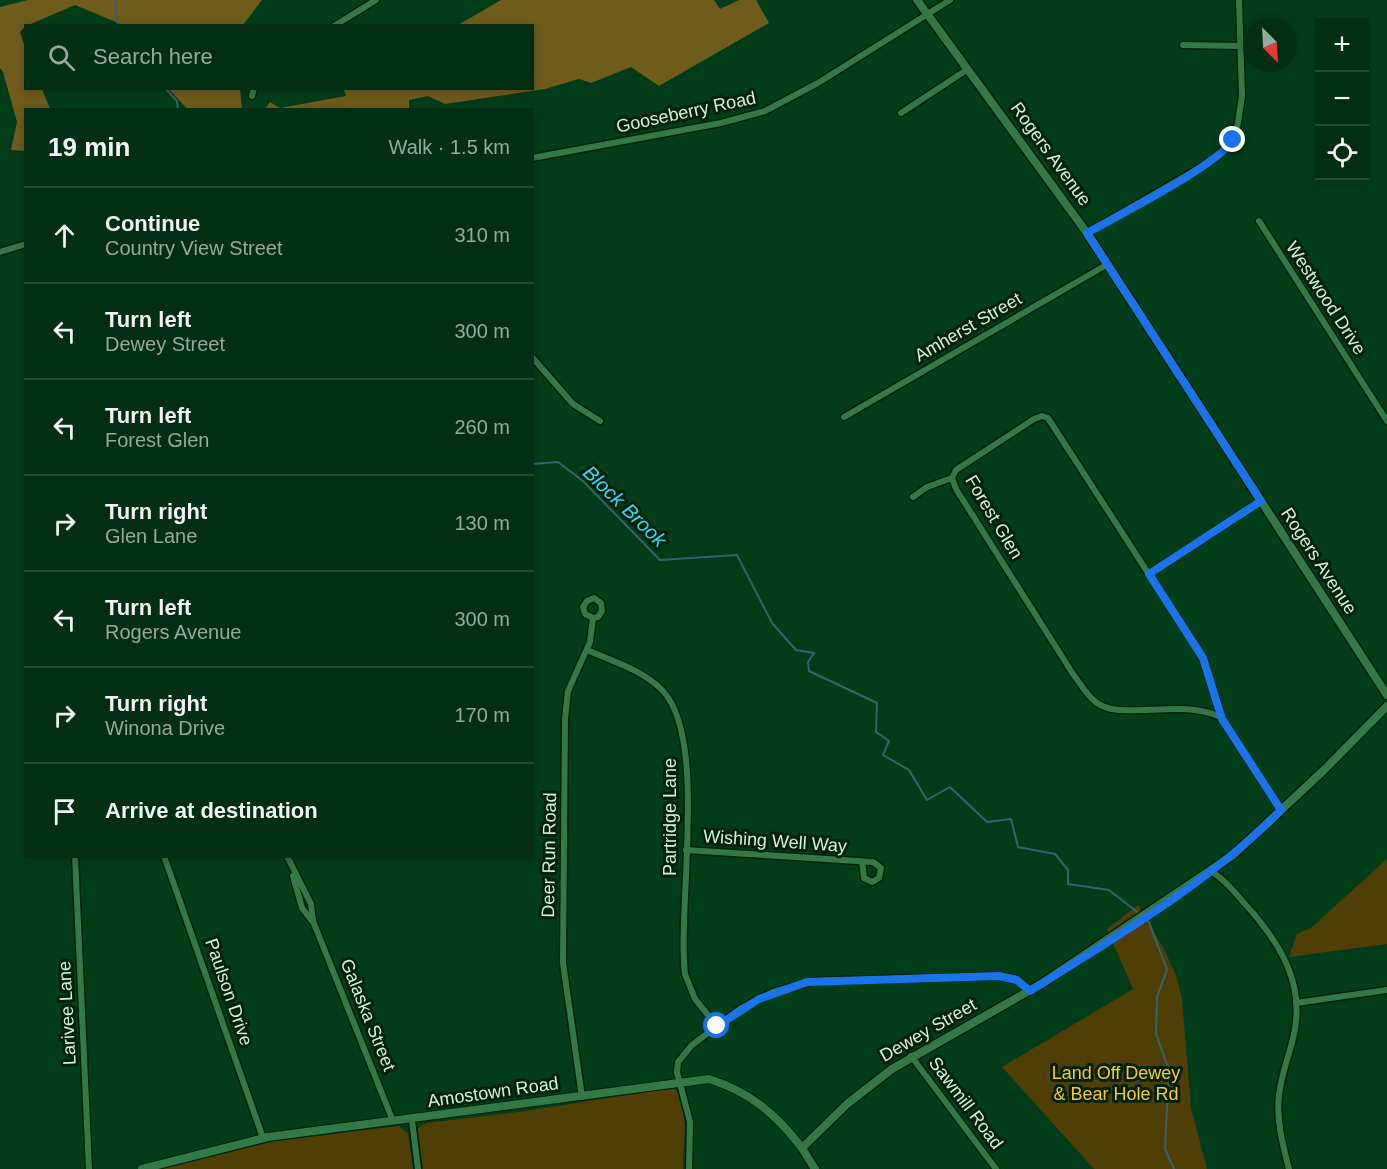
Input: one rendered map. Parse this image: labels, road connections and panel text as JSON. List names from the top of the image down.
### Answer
{
  "streets": {
    "main road": ["Rogers Avenue", "Dewey Street", "Amostown Road"],
    "street": [
      "Gooseberry Road",
      "Westwood Drive",
      "Amherst Street",
      "Forest Glen",
      "Partridge Lane",
      "Wishing Well Way",
      "Deer Run Road",
      "Paulson Drive",
      "Larivee Lane",
      "Galaska Street",
      "Sawmill Road"
    ]
  },
  "crossings": [
    ["Gooseberry Road", "Rogers Avenue"],
    ["Rogers Avenue", "Amherst Street"],
    ["Forest Glen", "Dewey Street"],
    ["Partridge Lane", "Wishing Well Way"],
    ["Partridge Lane", "Deer Run Road"],
    ["Deer Run Road", "Amostown Road"],
    ["Paulson Drive", "Amostown Road"],
    ["Galaska Street", "Amostown Road"],
    ["Dewey Street", "Amostown Road"],
    ["Dewey Street", "Sawmill Road"]
  ],
  "water": ["Block Brook"],
  "parks": ["Land Off Dewey & Bear Hole Rd"],
  "north": "bottom right",
  "page": {
    "map_buttons": ["+", "−"],
    "search": "Search here",
    "heading": ["19 min", "Walk · 1.5 km"],
    "list": [
      ["Continue", "Country View Street", "310 m"],
      ["Turn left", "Dewey Street", "300 m"],
      ["Turn left", "Forest Glen", "260 m"],
      ["Turn right", "Glen Lane", "130 m"],
      ["Turn left", "Rogers Avenue", "300 m"],
      ["Turn right", "Winona Drive", "170 m"],
      "Arrive at destination"
    ]
  }
}
